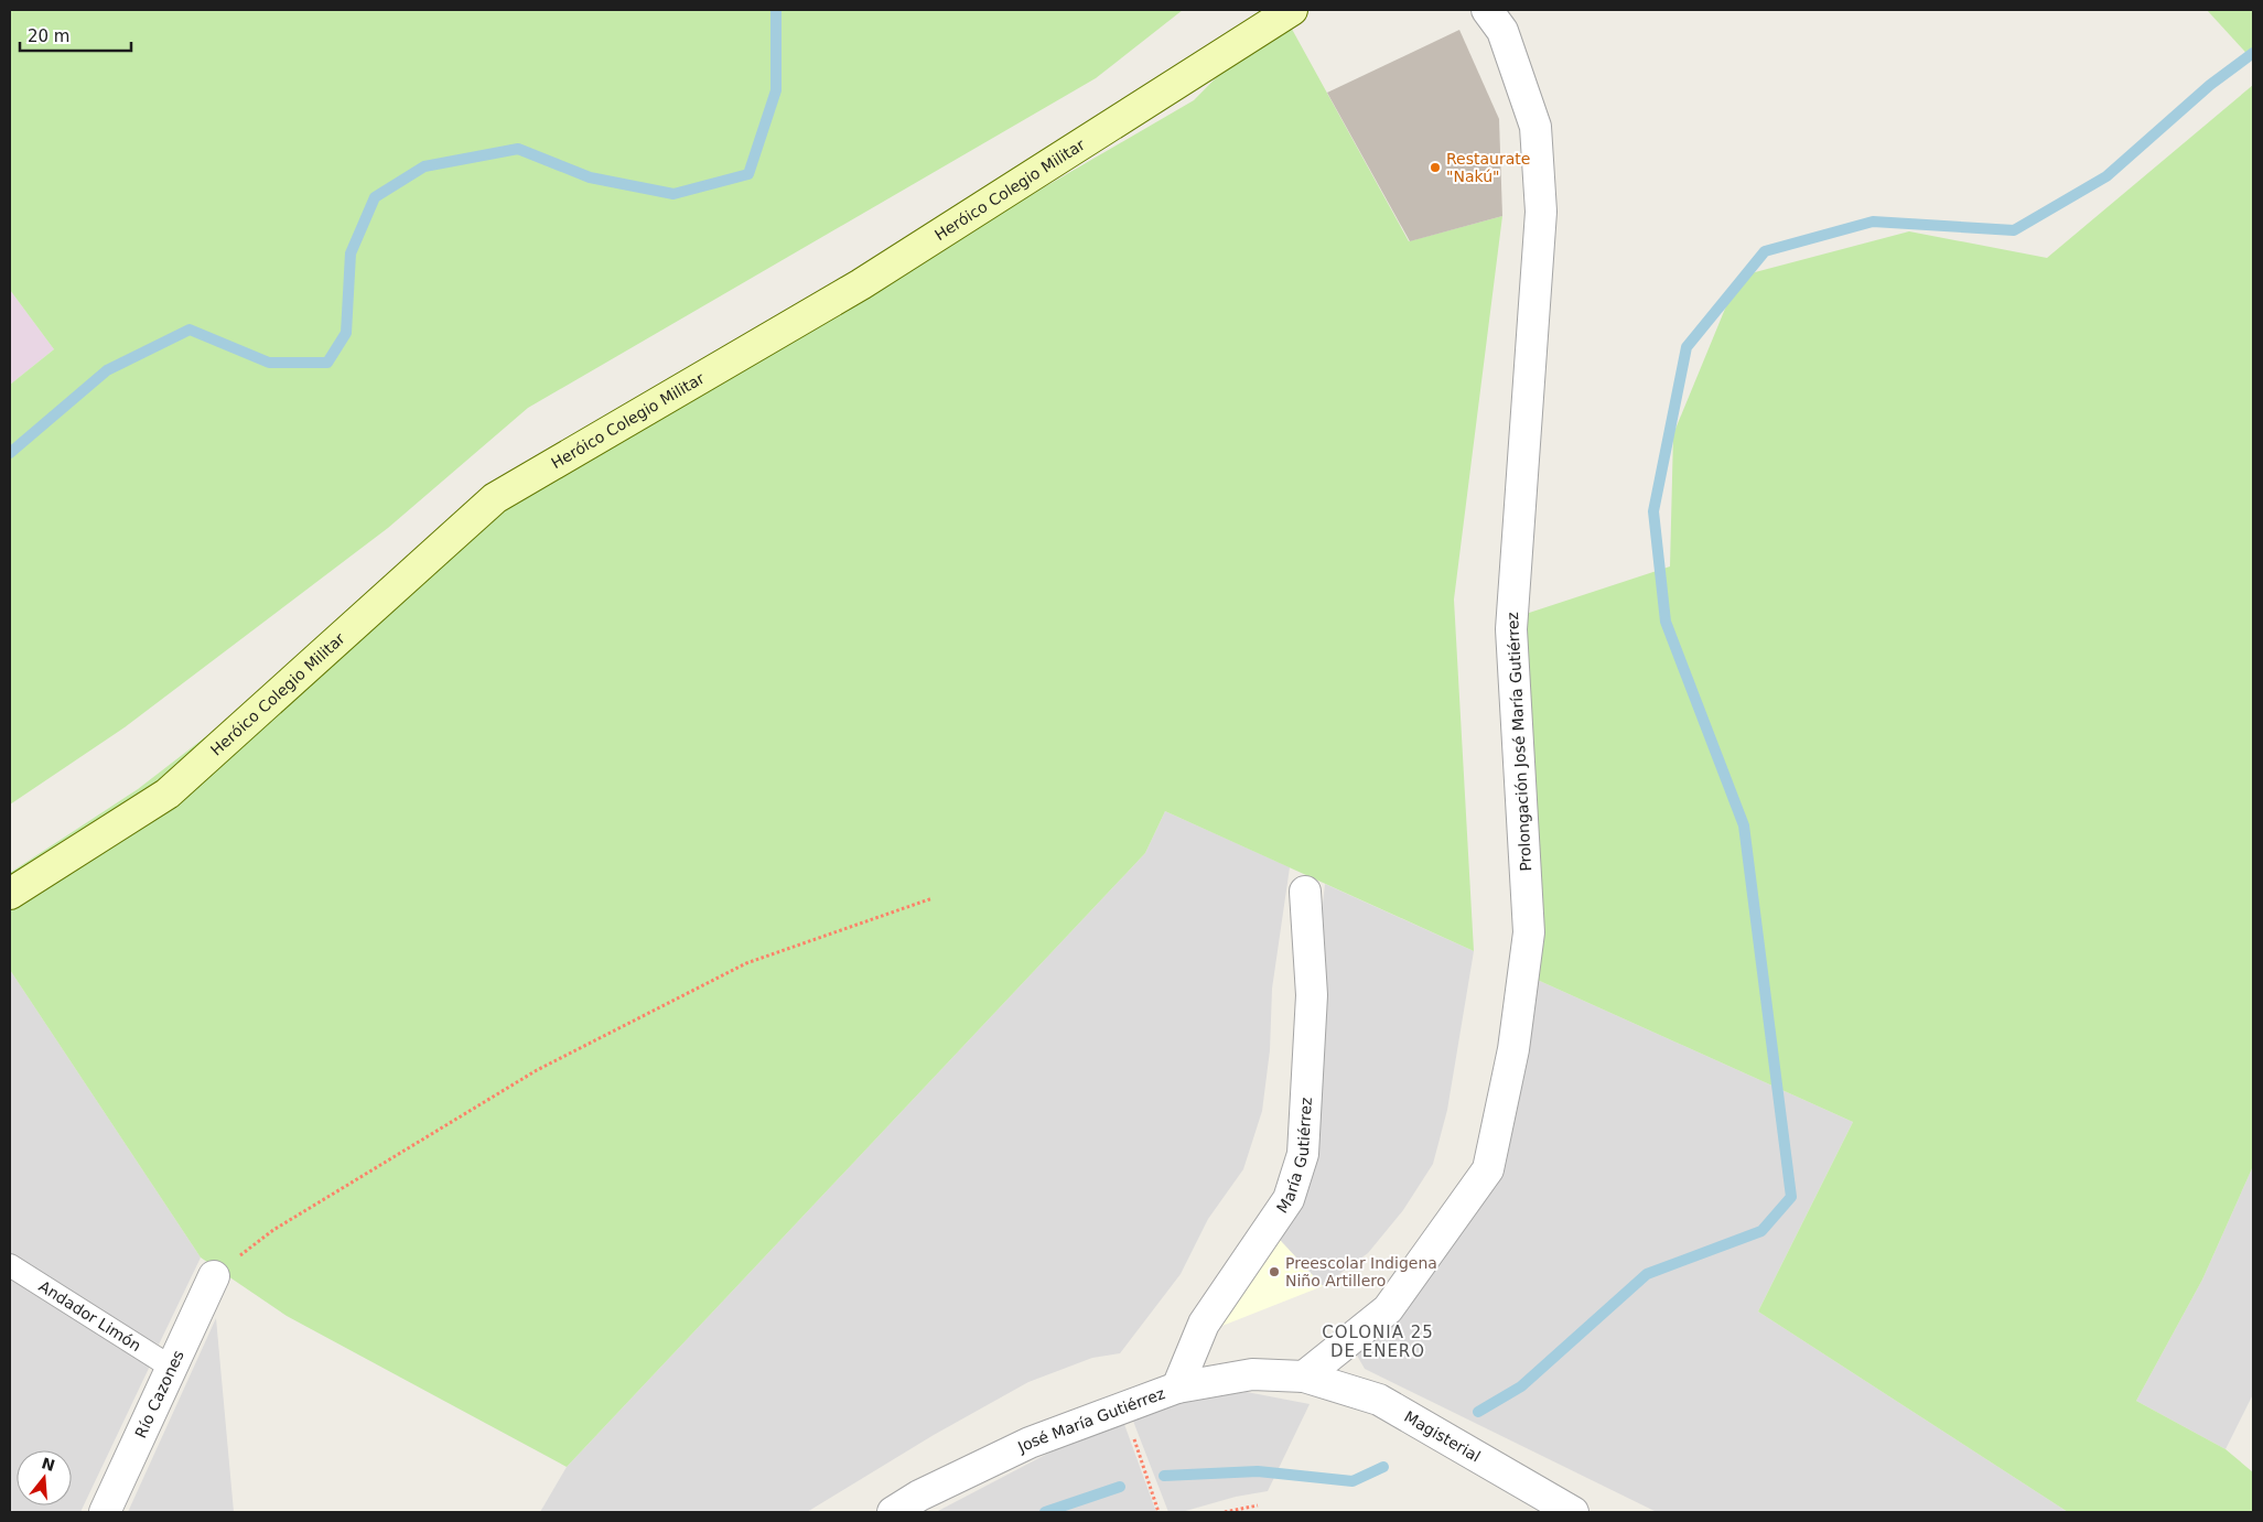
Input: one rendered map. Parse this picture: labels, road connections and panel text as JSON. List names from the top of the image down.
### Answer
{
  "streets": {
    "street": [
      "Heróico Colegio Militar",
      "Prolongación José María Gutiérrez",
      "María Gutiérrez",
      "Río Cazones",
      "José María Gutiérrez",
      "Magisterial"
    ],
    "lane": ["Andador Limón"]
  },
  "crossings": [
    ["Prolongación José María Gutiérrez", "José María Gutiérrez"],
    ["Prolongación José María Gutiérrez", "Magisterial"],
    ["María Gutiérrez", "José María Gutiérrez"],
    ["Andador Limón", "Río Cazones"],
    ["José María Gutiérrez", "Magisterial"]
  ],
  "districts": ["COLONIA 25 DE ENERO"],
  "places": ["Restaurate \"Nakú\"", "Preescolar Indigena Niño Artillero"],
  "scale_bar": "20 m",
  "north": "top"
}
